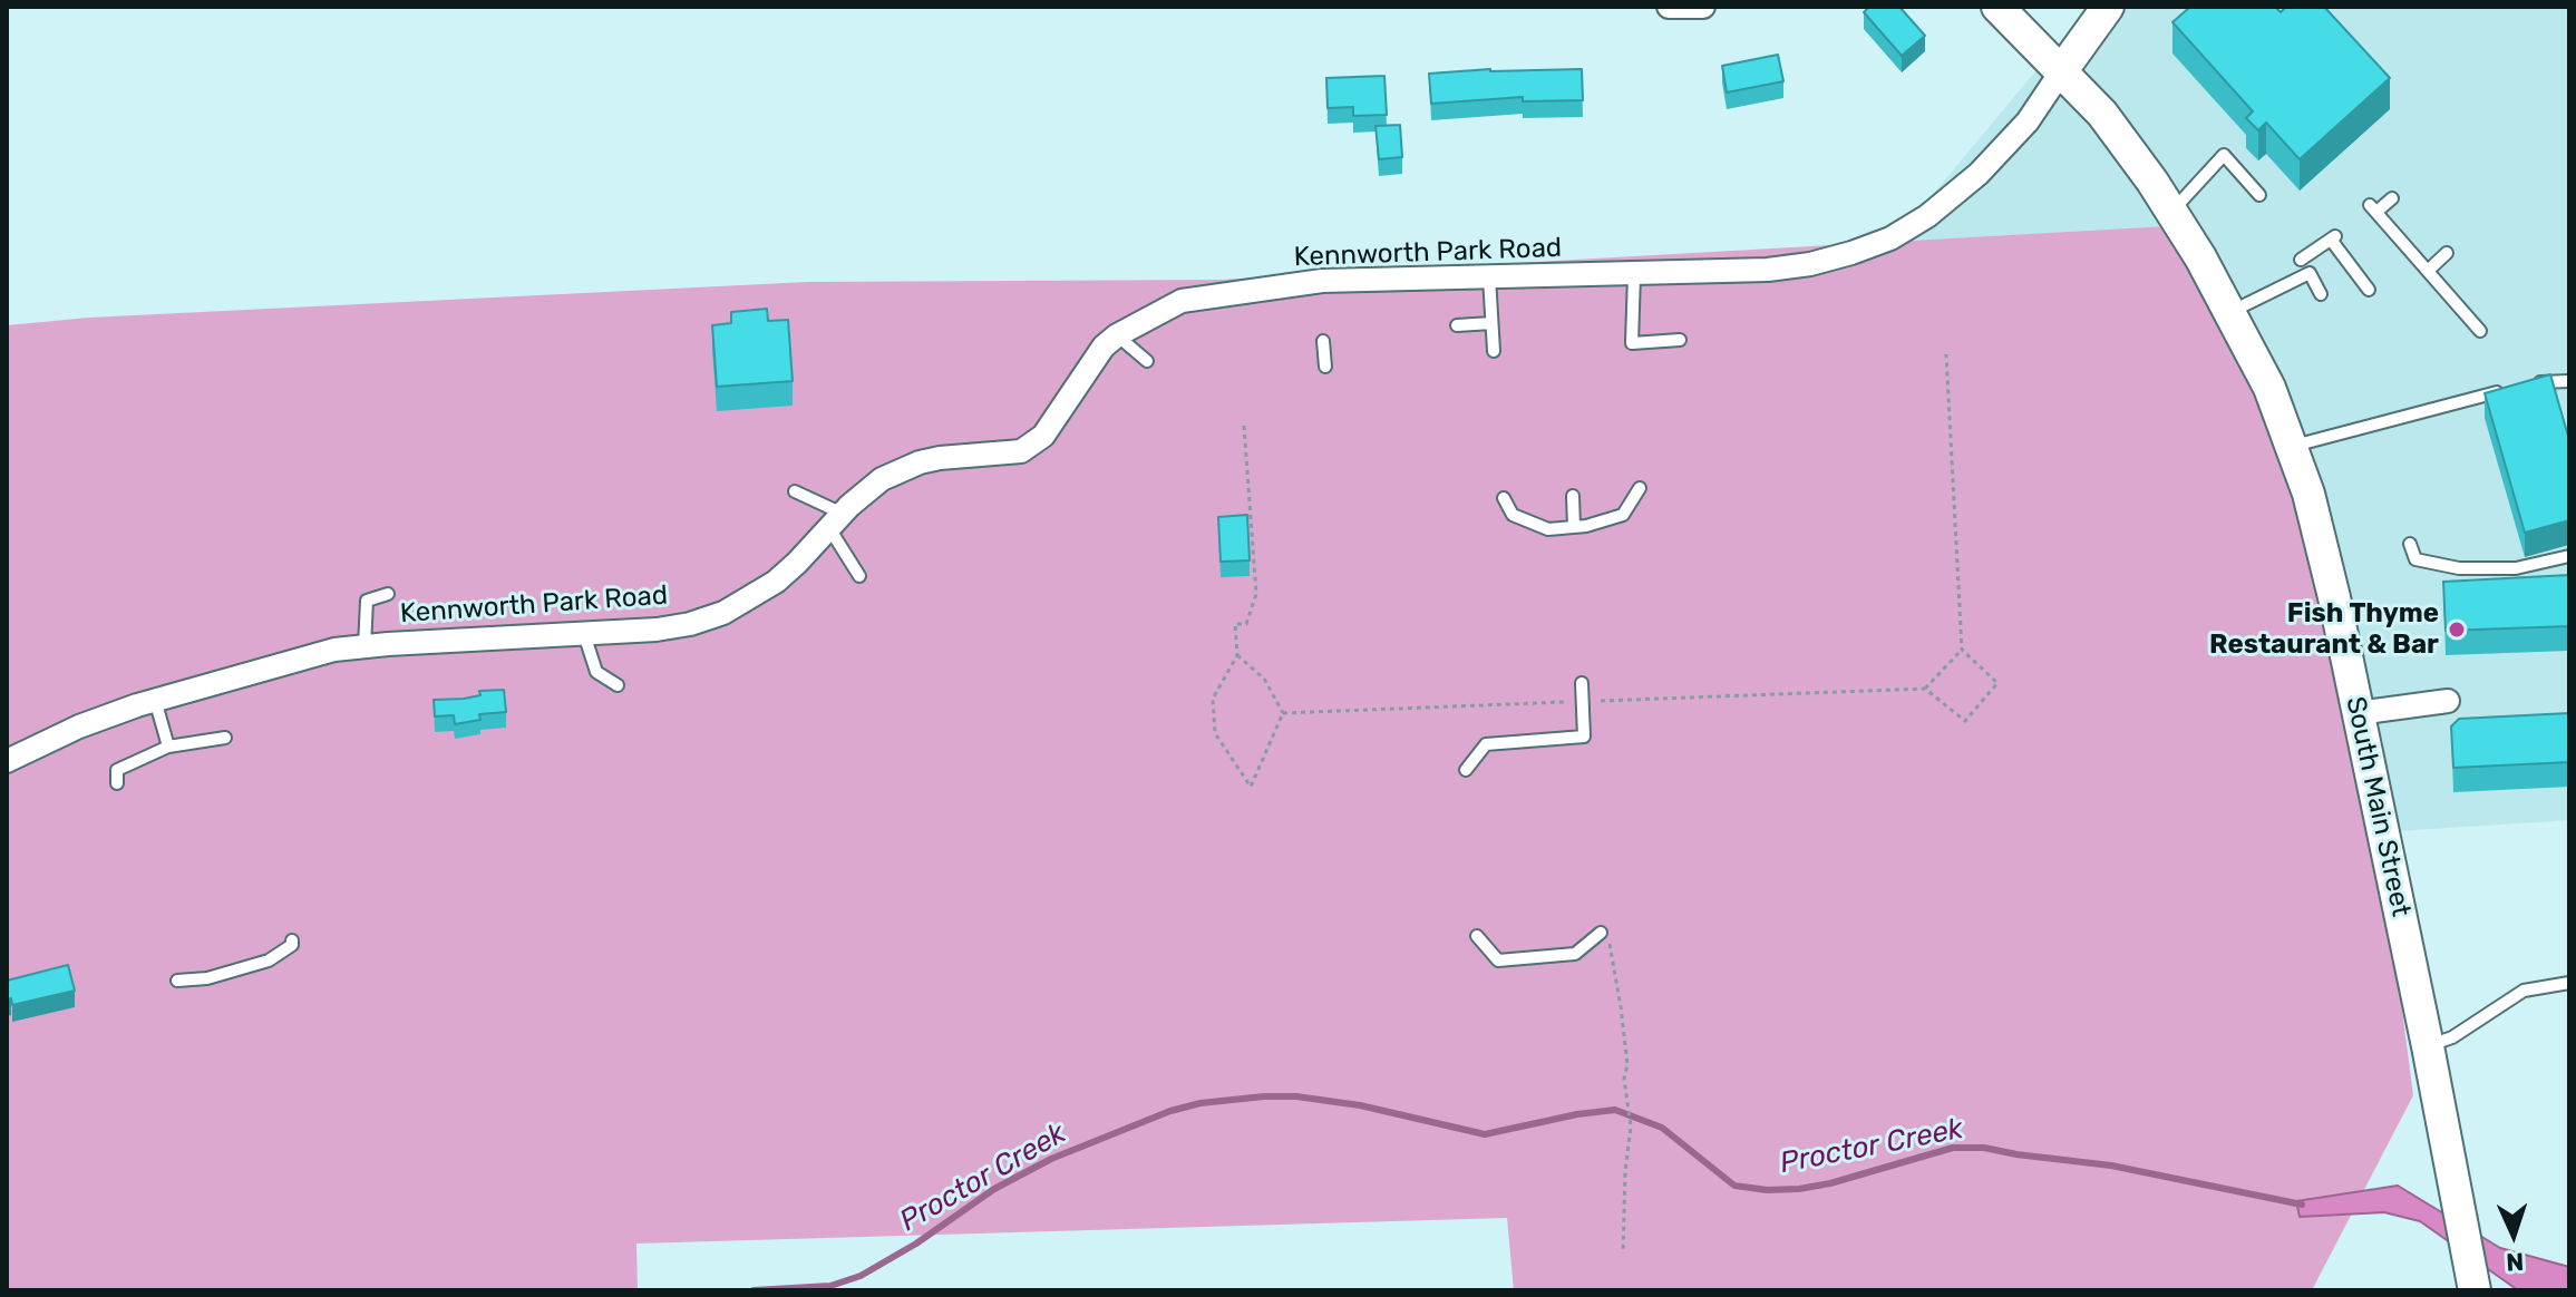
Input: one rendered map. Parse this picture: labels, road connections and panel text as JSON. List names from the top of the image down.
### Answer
{
  "streets": {
    "main road": ["South Main Street"],
    "street": ["Kennworth Park Road"]
  },
  "crossings": [
    ["Kennworth Park Road", "South Main Street"]
  ],
  "water": ["Proctor Creek"],
  "places": ["Fish Thyme Restaurant & Bar"],
  "north": "bottom"
}
